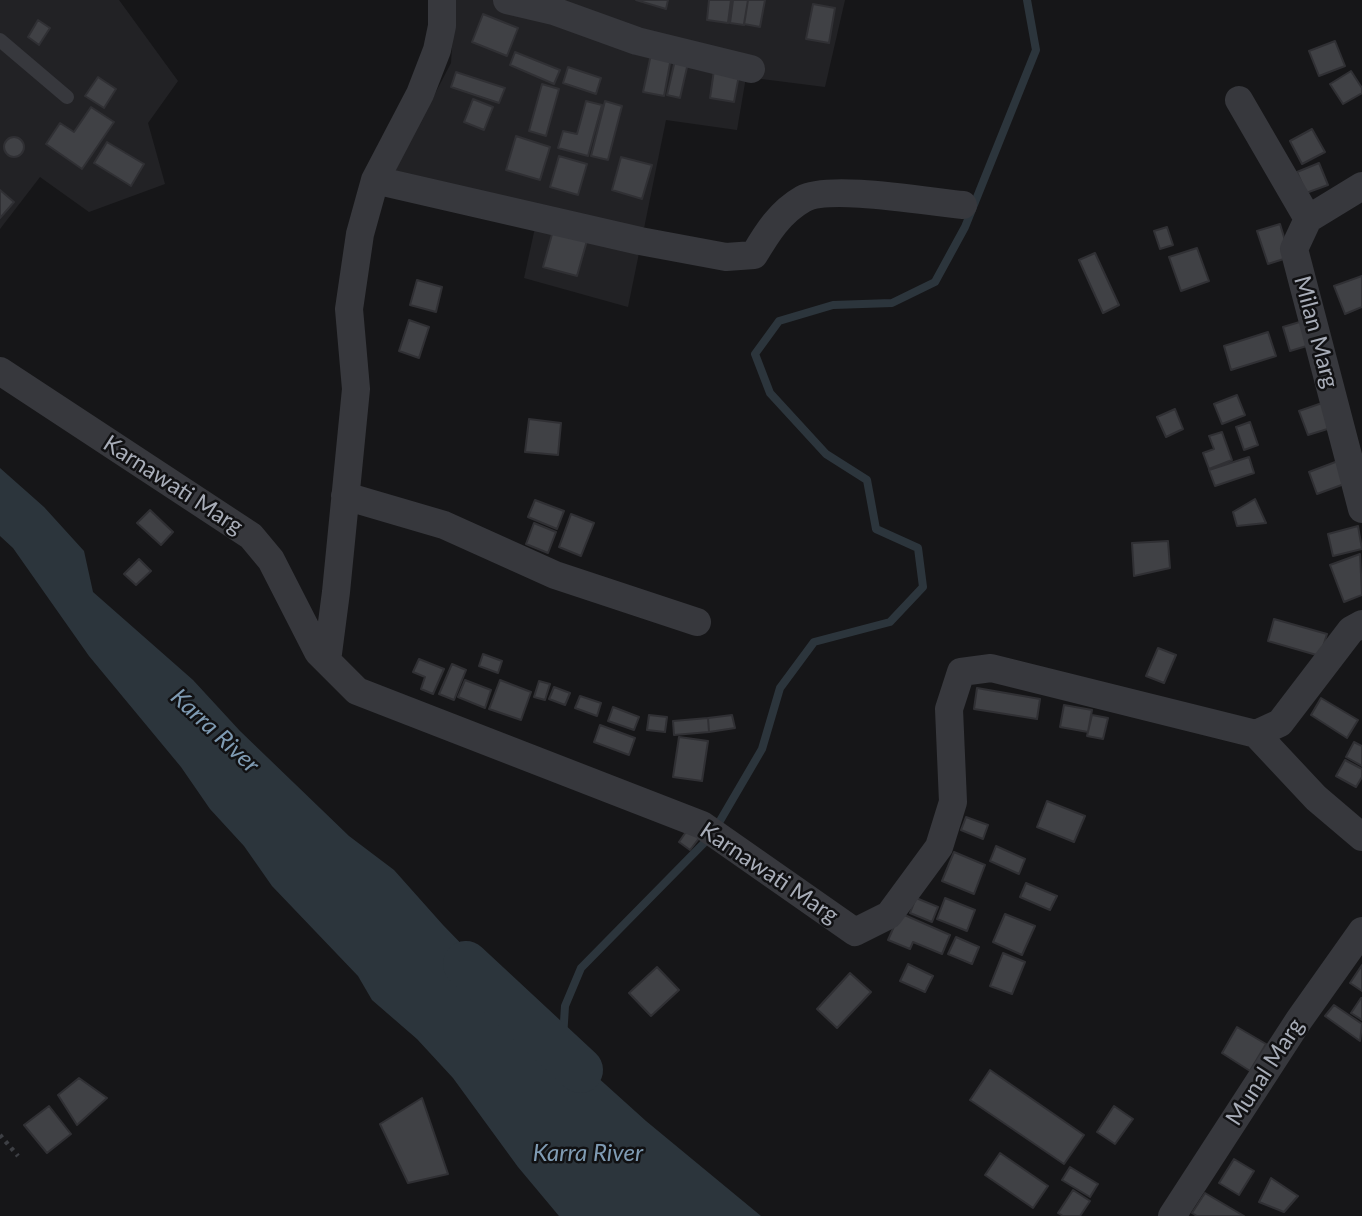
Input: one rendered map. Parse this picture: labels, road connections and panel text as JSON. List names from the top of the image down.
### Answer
{
  "streets": {
    "street": ["Milan Marg", "Karnawati Marg", "Munal Marg"]
  },
  "water": ["Karra River"]
}
